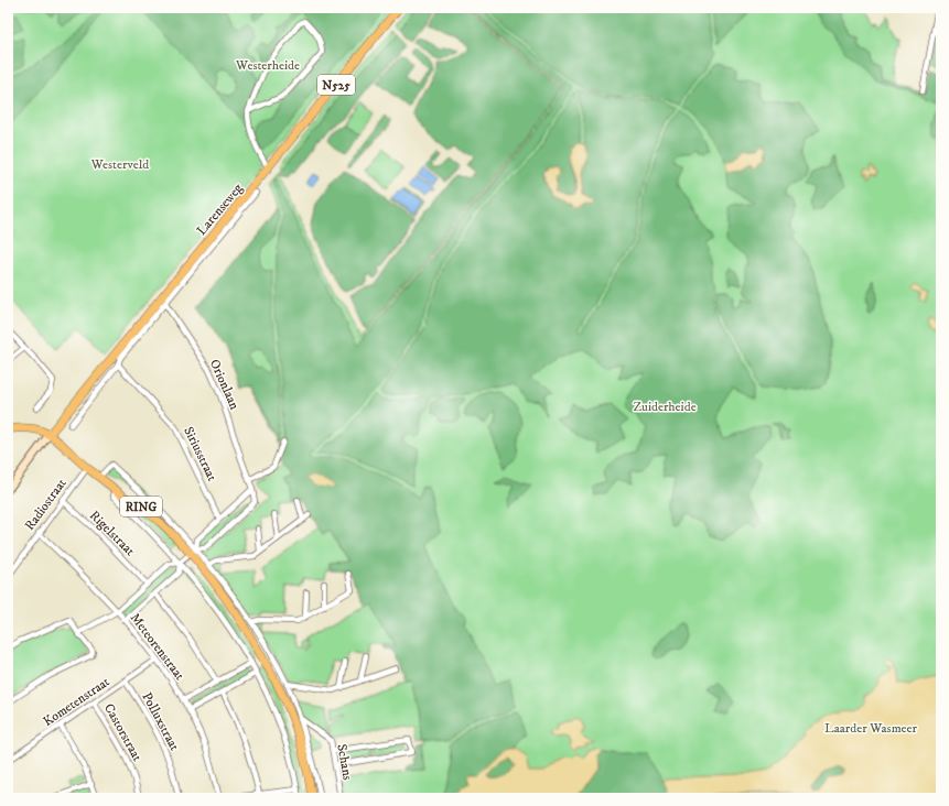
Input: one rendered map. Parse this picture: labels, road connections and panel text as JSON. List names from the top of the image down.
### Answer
{
  "streets": {
    "main road": ["N525", "Larenseweg", "RING"],
    "street": [
      "Orionlaan",
      "Siriusstraat",
      "Radiostraat",
      "Rigelstraat",
      "Meteorenstraat",
      "Kometenstraat",
      "Polluxstraat",
      "Castorstraat",
      "Schans"
    ]
  },
  "crossings": [
    ["Larenseweg", "Orionlaan"],
    ["Larenseweg", "Siriusstraat"],
    ["Larenseweg", "RING"],
    ["Radiostraat", "RING"],
    ["Radiostraat", "Rigelstraat"],
    ["Radiostraat", "Meteorenstraat"],
    ["Meteorenstraat", "Kometenstraat"],
    ["Kometenstraat", "Polluxstraat"],
    ["Kometenstraat", "Castorstraat"]
  ],
  "parks": [
    "Westerheide",
    "Westerveld",
    "Zuiderheide",
    "Laarder Wasmeer"
  ]
}
